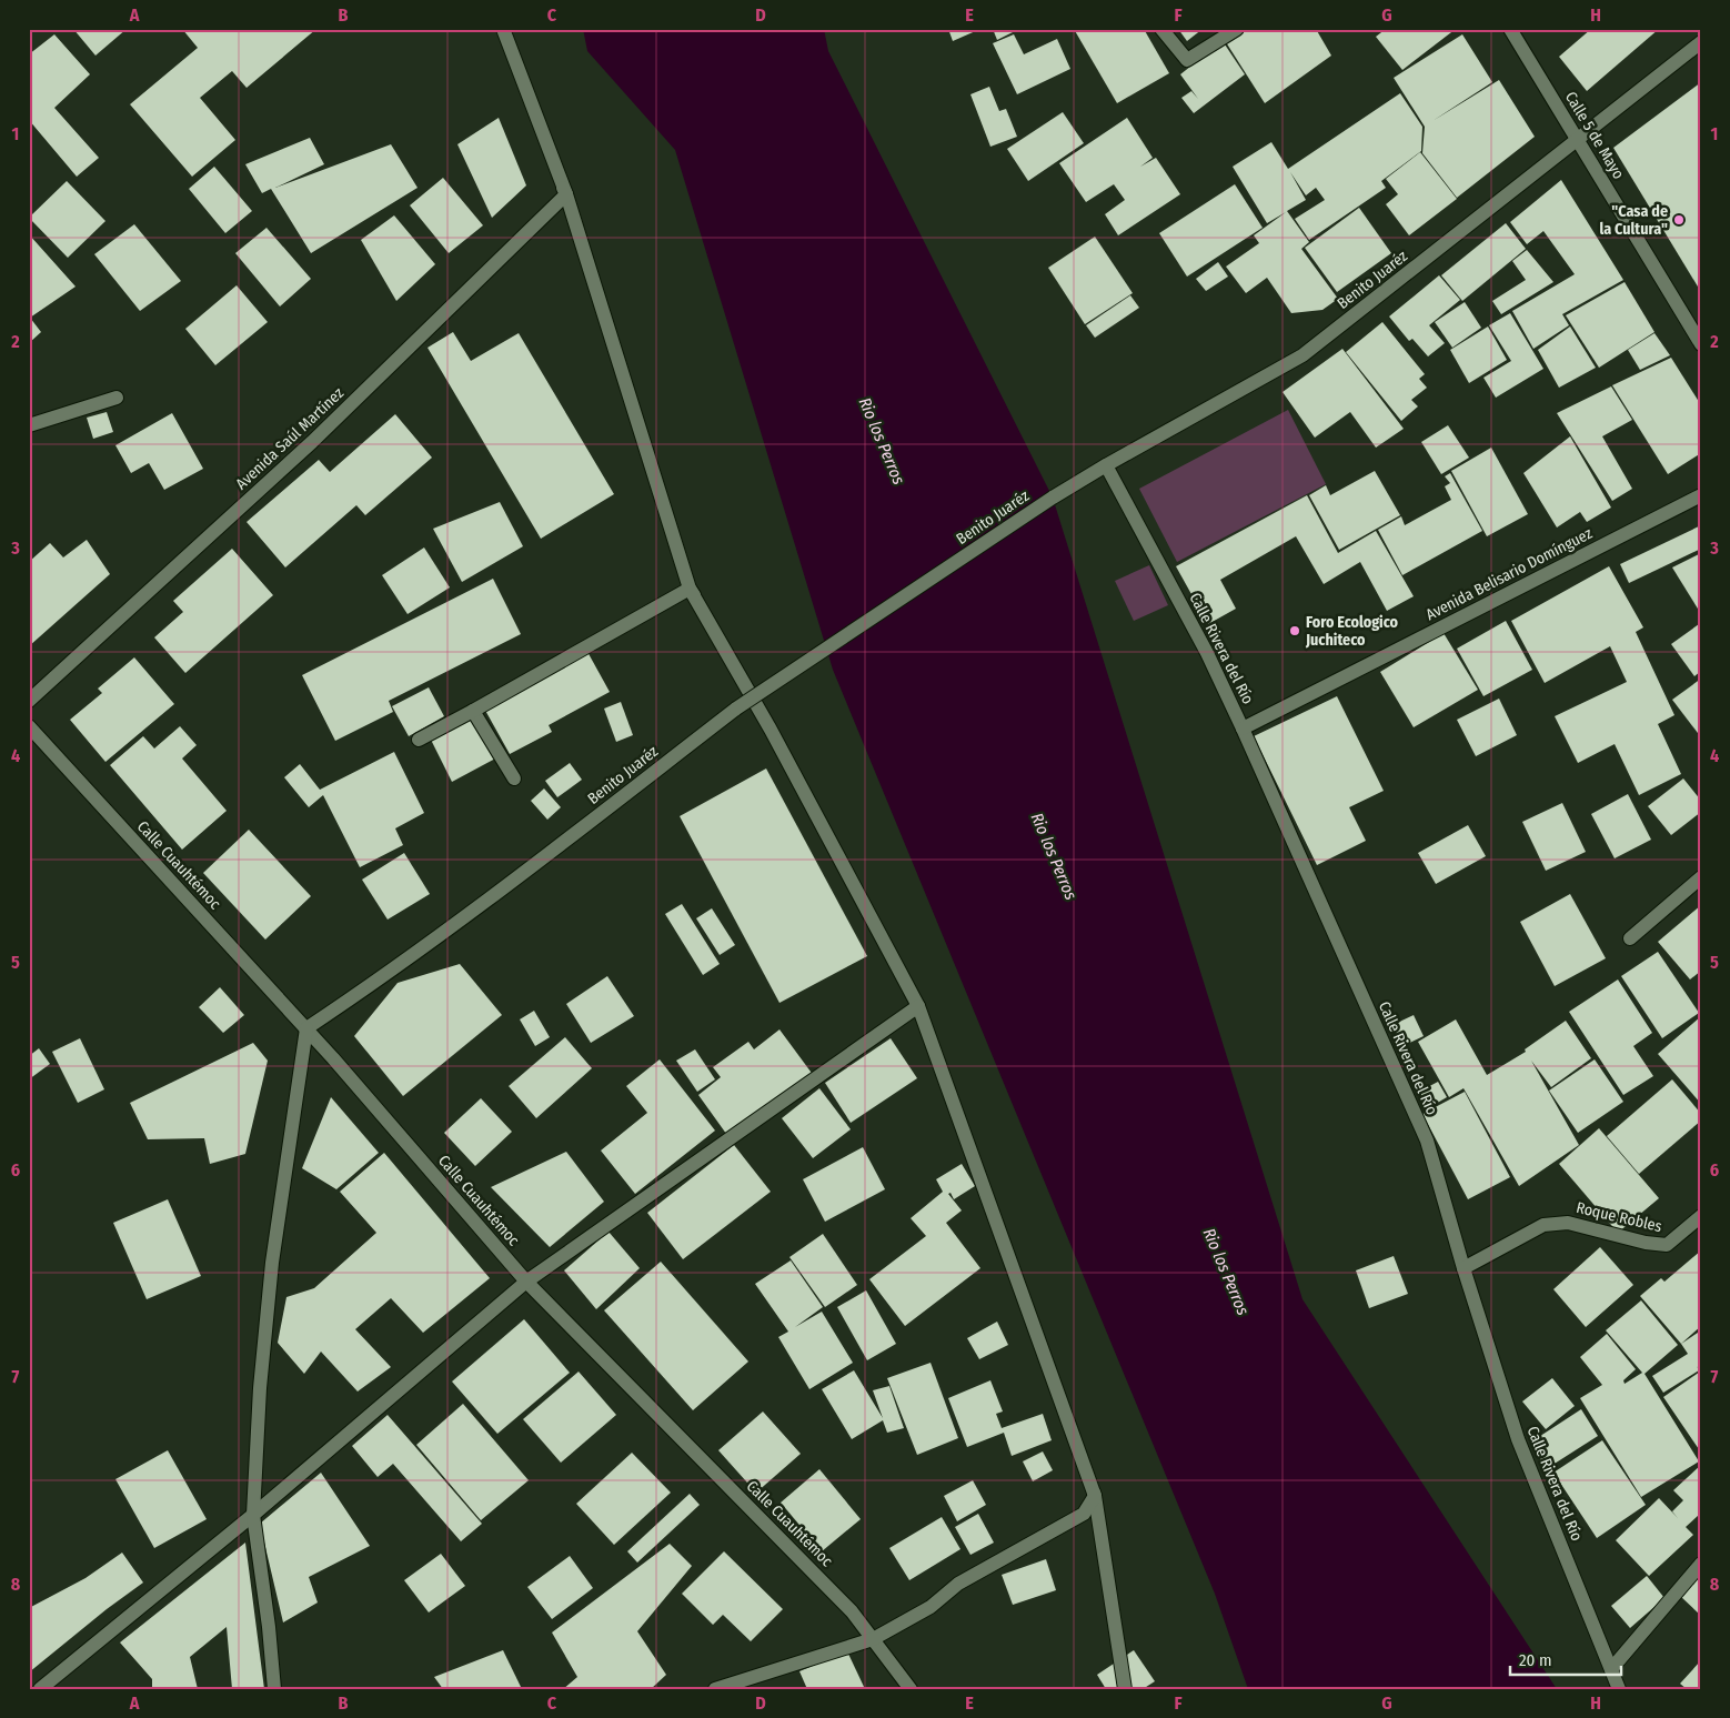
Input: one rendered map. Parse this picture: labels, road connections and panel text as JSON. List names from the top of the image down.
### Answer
{
  "streets": {
    "street": [
      "Calle 5 de Mayo",
      "Benito Juaréz",
      "Avenida Saúl Martínez",
      "Avenida Belisario Domínguez",
      "Calle Rivera del Río",
      "Calle Cuauhtémoc",
      "Roque Robles"
    ]
  },
  "crossings": [
    ["Calle 5 de Mayo", "Benito Juaréz"],
    ["Benito Juaréz", "Calle Rivera del Río"],
    ["Benito Juaréz", "Calle Cuauhtémoc"],
    ["Avenida Belisario Domínguez", "Calle Rivera del Río"],
    ["Calle Rivera del Río", "Roque Robles"]
  ],
  "water": ["Rio los Perros"],
  "places": ["\"Casa de la Cultura\"", "Foro Ecologico Juchiteco"],
  "scale_bar": "20 m",
  "grid": {
    "columns": [
      "A",
      "B",
      "C",
      "D",
      "E",
      "F",
      "G",
      "H"
    ],
    "rows": [
      "1",
      "2",
      "3",
      "4",
      "5",
      "6",
      "7",
      "8"
    ]
  }
}
